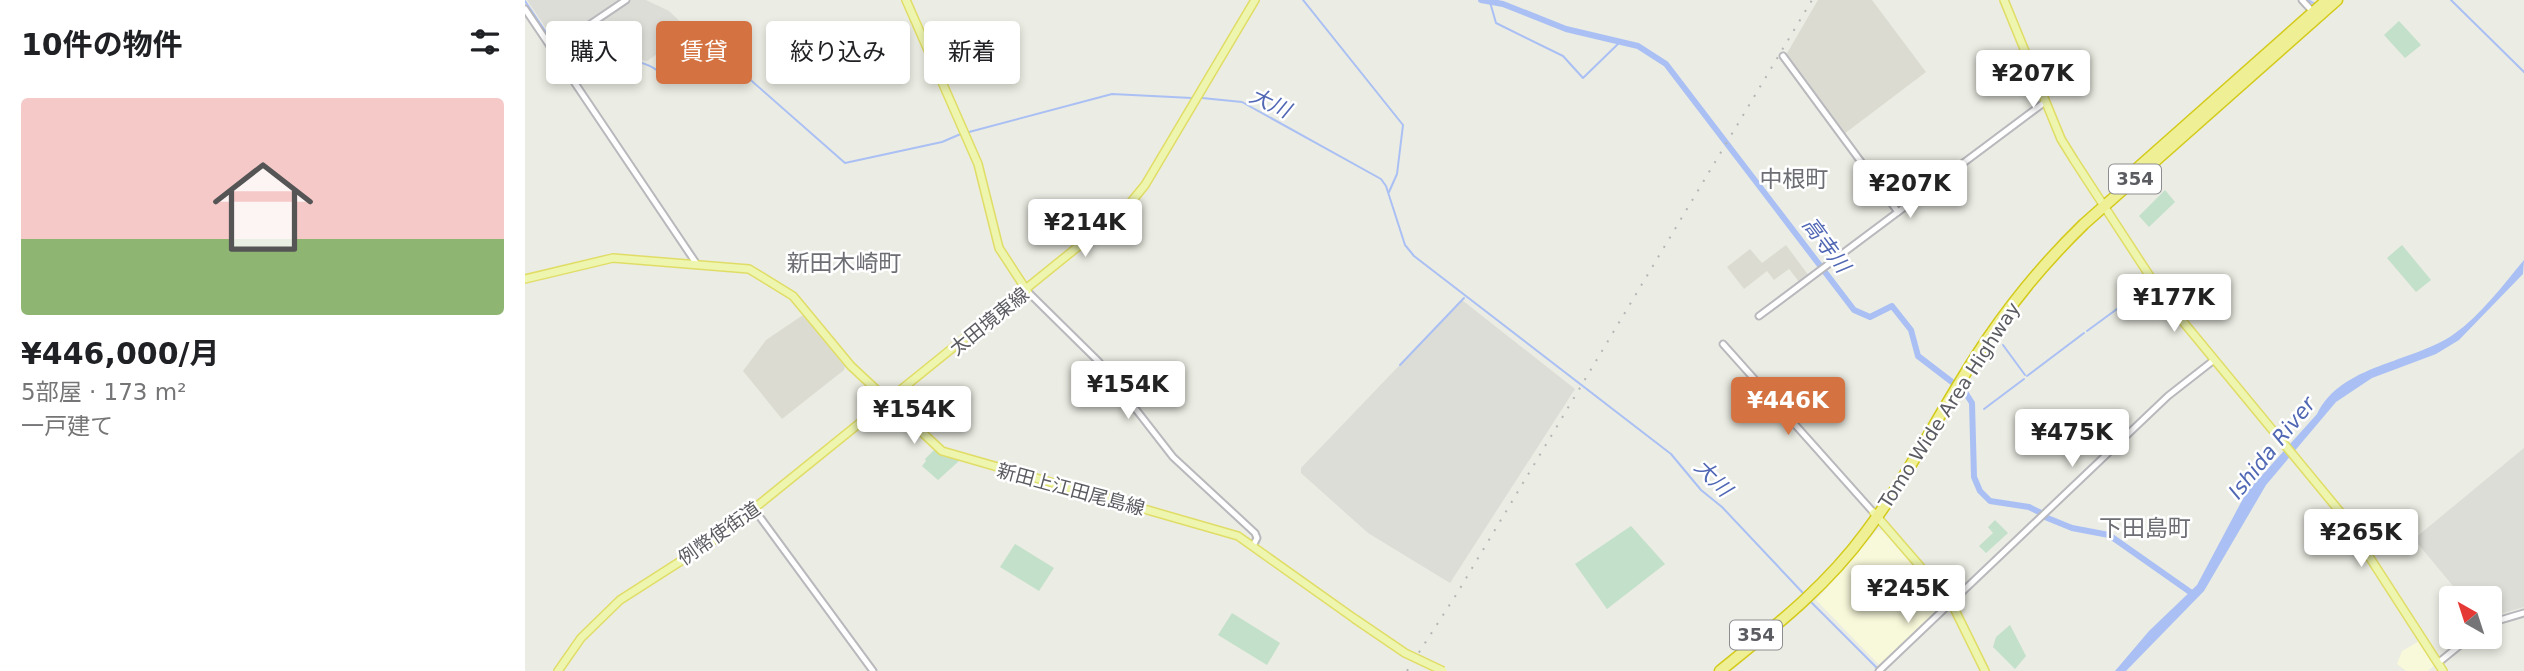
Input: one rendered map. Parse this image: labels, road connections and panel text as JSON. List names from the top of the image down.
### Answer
{
  "streets": {
    "highway": ["354", "Tomo Wide Area Highway"],
    "main road": ["太田境東線", "新田上江田尾島線", "例幣使街道"]
  },
  "crossings": [
    ["太田境東線", "新田上江田尾島線"],
    ["太田境東線", "例幣使街道"],
    ["新田上江田尾島線", "例幣使街道"]
  ],
  "districts": ["中根町", "新田木崎町", "下田島町"],
  "water": ["大川", "高寺川", "Ishida River"],
  "north": "top left",
  "page": {
    "heading": "10件の物件",
    "chip": [
      "購入",
      "賃貸",
      "絞り込み",
      "新着"
    ],
    "price": [
      "¥207K",
      "¥207K",
      "¥214K",
      "¥177K",
      "¥154K",
      "¥446K",
      "¥154K",
      "¥475K",
      "¥265K",
      "¥245K"
    ],
    "list": [
      {
        "name": "¥446,000/月",
        "note": "5部屋 · 173 m² · 一戸建て"
      }
    ]
  }
}
